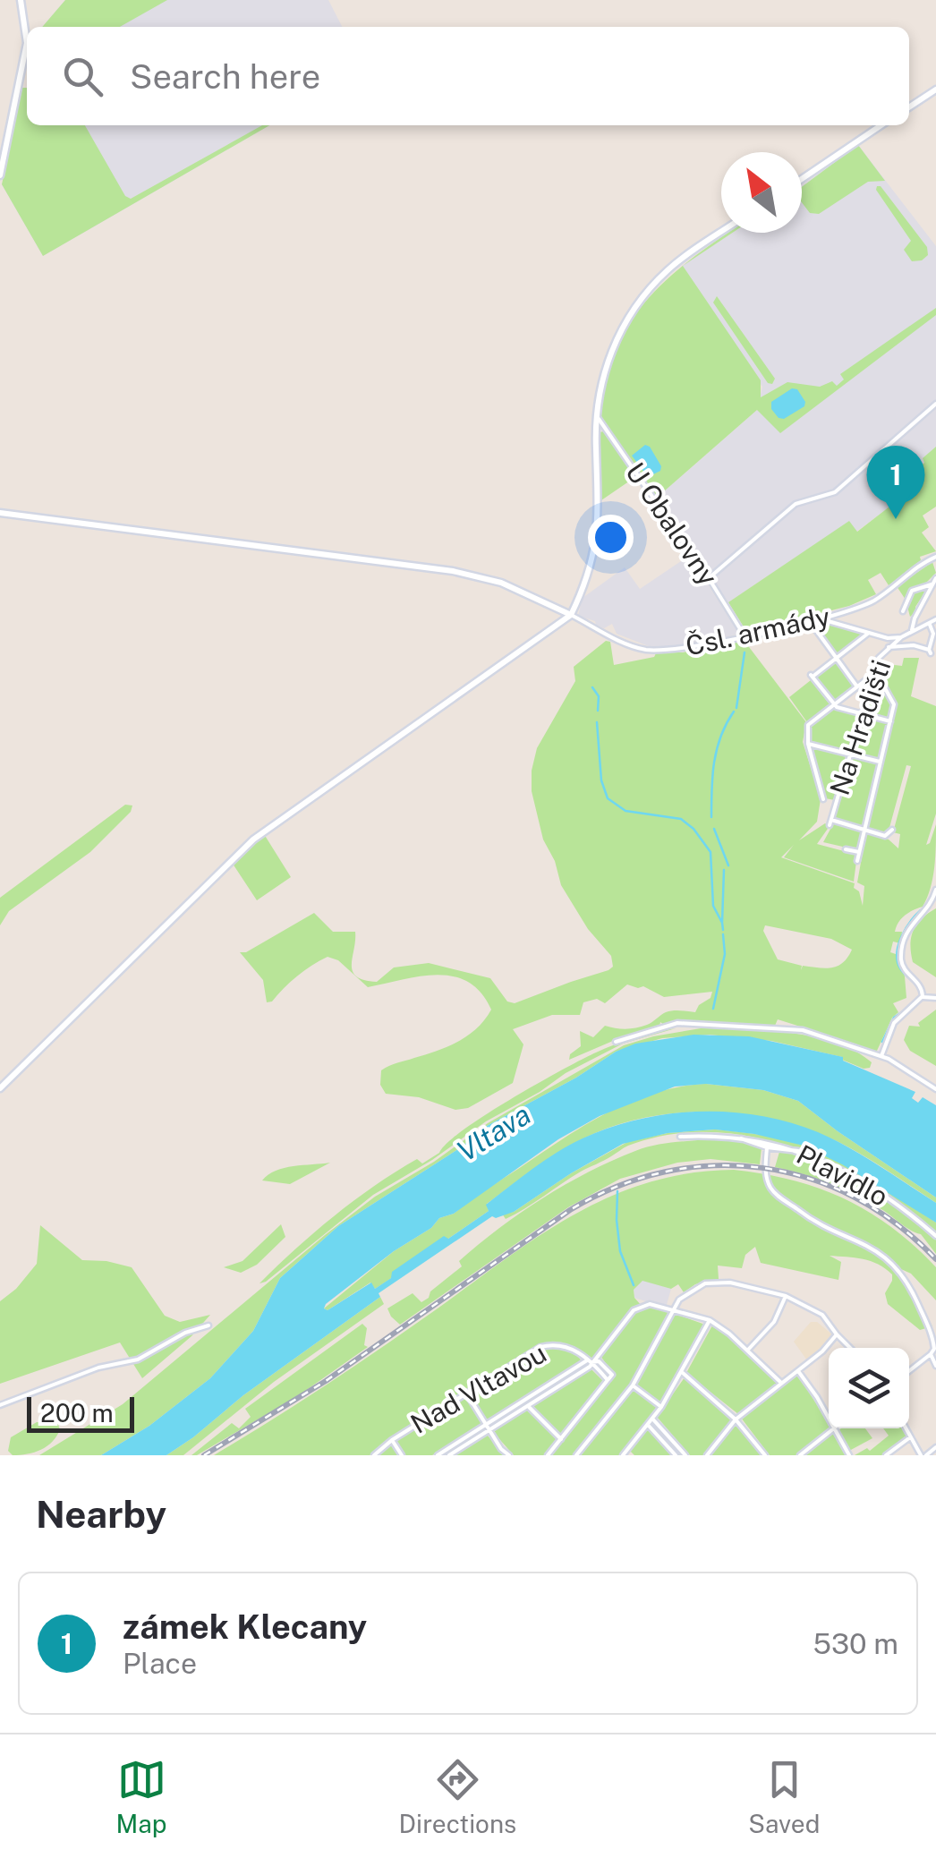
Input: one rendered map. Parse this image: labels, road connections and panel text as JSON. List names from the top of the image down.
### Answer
{
  "streets": {
    "street": [
      "U Obalovny",
      "Čsl. armády",
      "Na Hradišti",
      "Plavidlo",
      "Nad Vltavou"
    ]
  },
  "crossings": [
    ["U Obalovny", "Čsl. armády"]
  ],
  "water": ["Vltava"],
  "scale_bar": "200 m",
  "north": "top left",
  "page": {
    "search": "Search here",
    "pins": "1",
    "scale": "200 m",
    "heading": "Nearby",
    "list": [
      {
        "mark": "1",
        "name": "zámek Klecany",
        "note": "Place",
        "value": "530 m"
      }
    ],
    "nav": ["Map", "Directions", "Saved"]
  }
}
